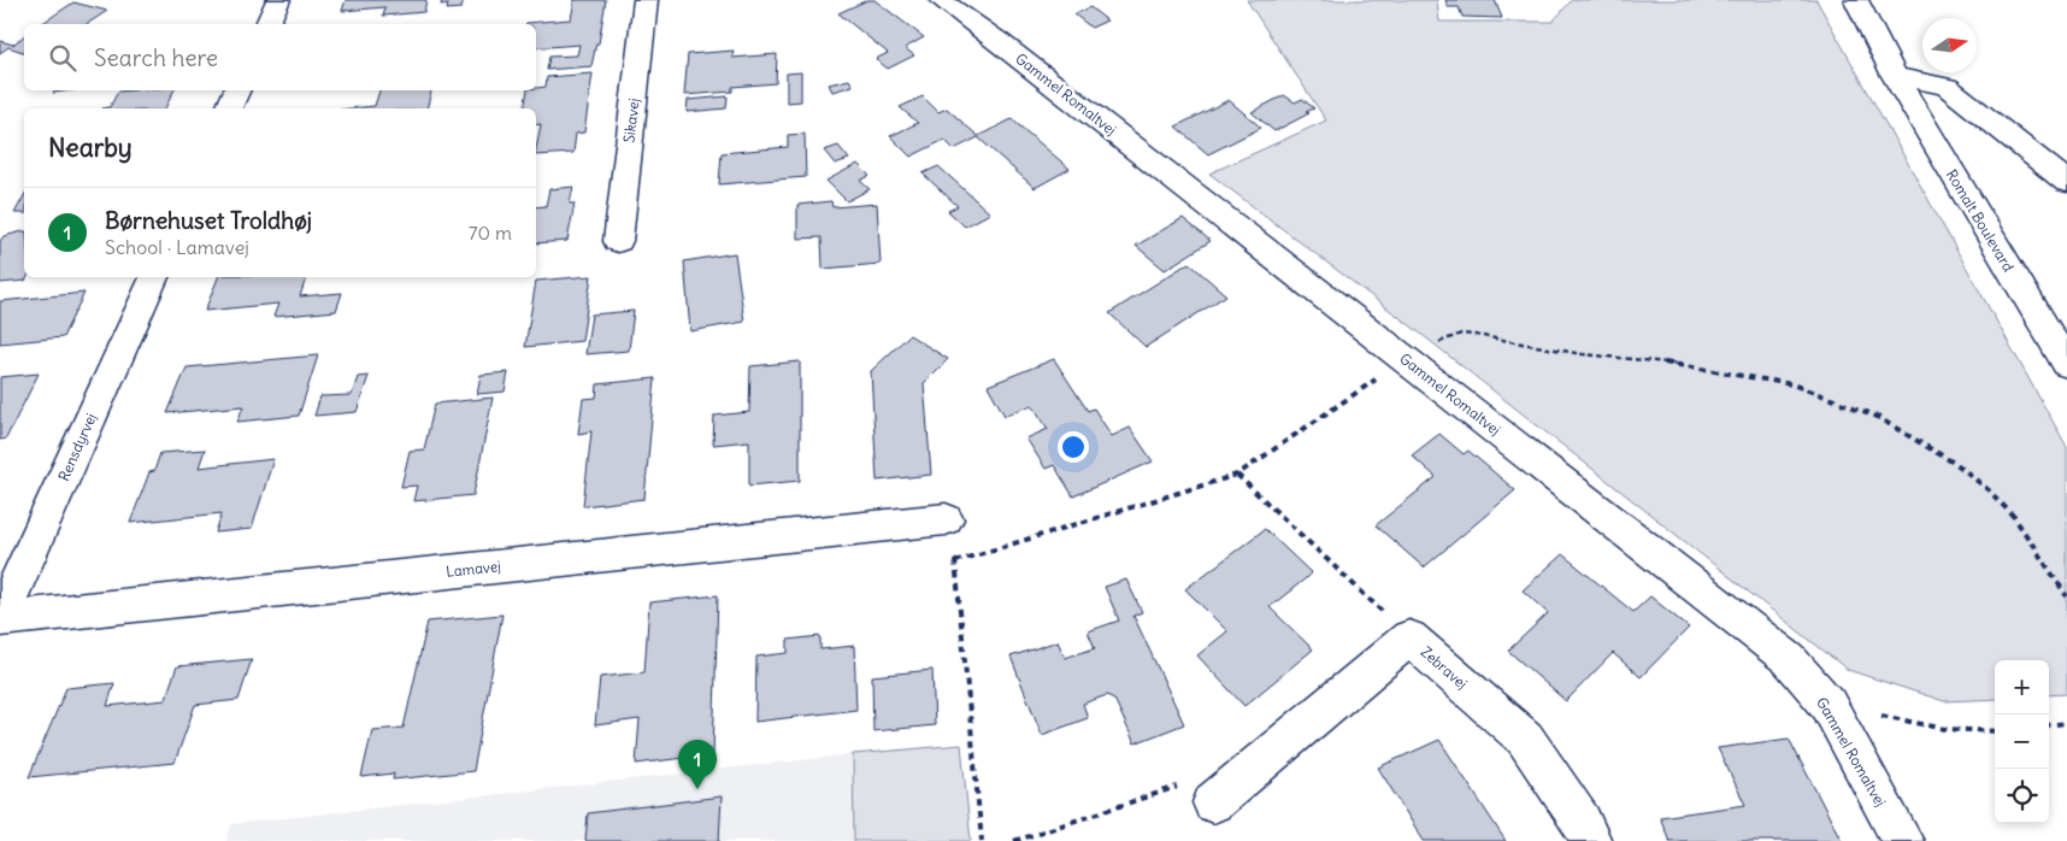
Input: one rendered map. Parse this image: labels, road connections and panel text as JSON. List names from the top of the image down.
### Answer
{
  "streets": {
    "street": [
      "Gammel Romaltvej",
      "Sikavej",
      "Romalt Boulevard",
      "Rensdyrvej",
      "Lamavej",
      "Zebravej"
    ]
  },
  "crossings": [
    ["Rensdyrvej", "Lamavej"]
  ],
  "north": "right",
  "page": {
    "search": "Search here",
    "heading": "Nearby",
    "list": [
      {
        "mark": "1",
        "name": "Børnehuset Troldhøj",
        "note": "School · Lamavej",
        "value": "70 m"
      }
    ],
    "map_buttons": ["+", "−"],
    "pins": "1"
  }
}
